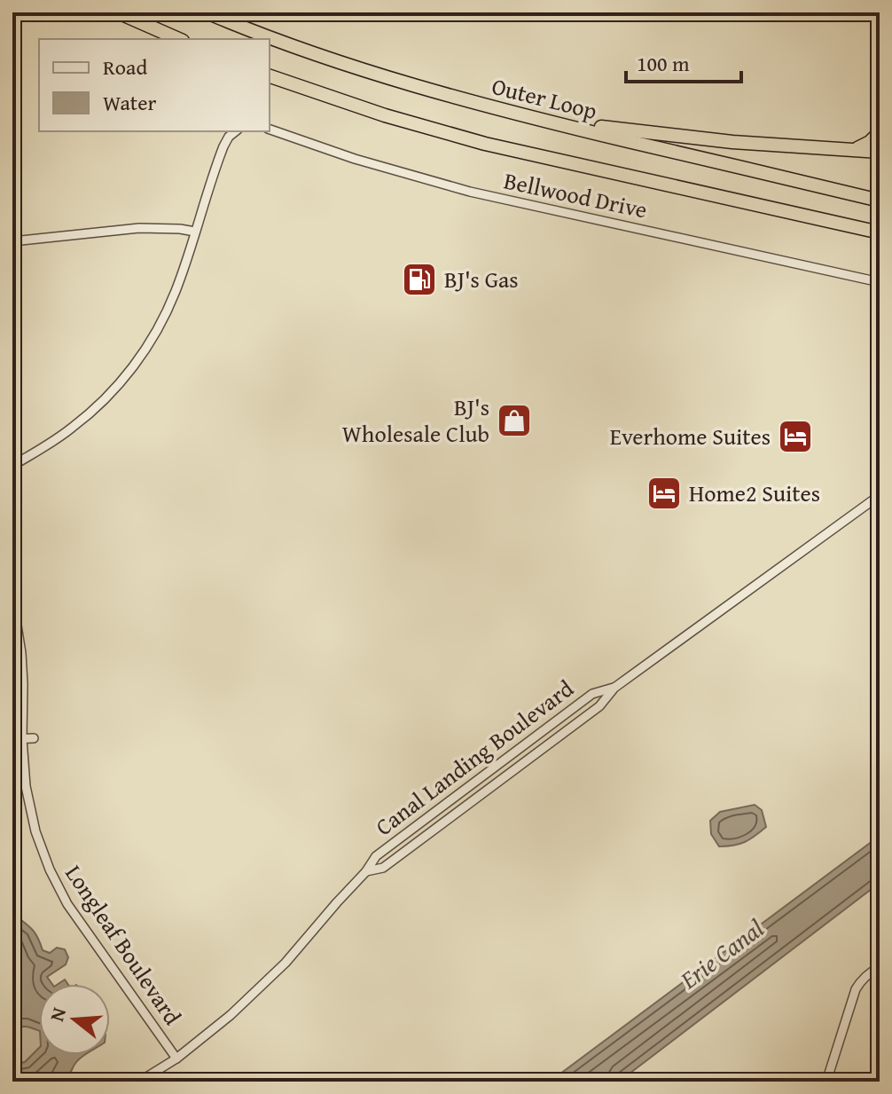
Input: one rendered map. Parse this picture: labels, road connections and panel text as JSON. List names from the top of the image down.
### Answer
{
  "streets": {
    "highway": ["Outer Loop"],
    "street": ["Bellwood Drive", "Canal Landing Boulevard", "Longleaf Boulevard"]
  },
  "crossings": [
    ["Canal Landing Boulevard", "Longleaf Boulevard"]
  ],
  "water": ["Erie Canal"],
  "places": {
    "fuel station": ["BJ's Gas"],
    "shop": ["BJ's Wholesale Club"],
    "hotel": ["Everhome Suites", "Home2 Suites"]
  },
  "legend": ["Road", "Water"],
  "scale_bar": "100 m",
  "north": "left"
}
